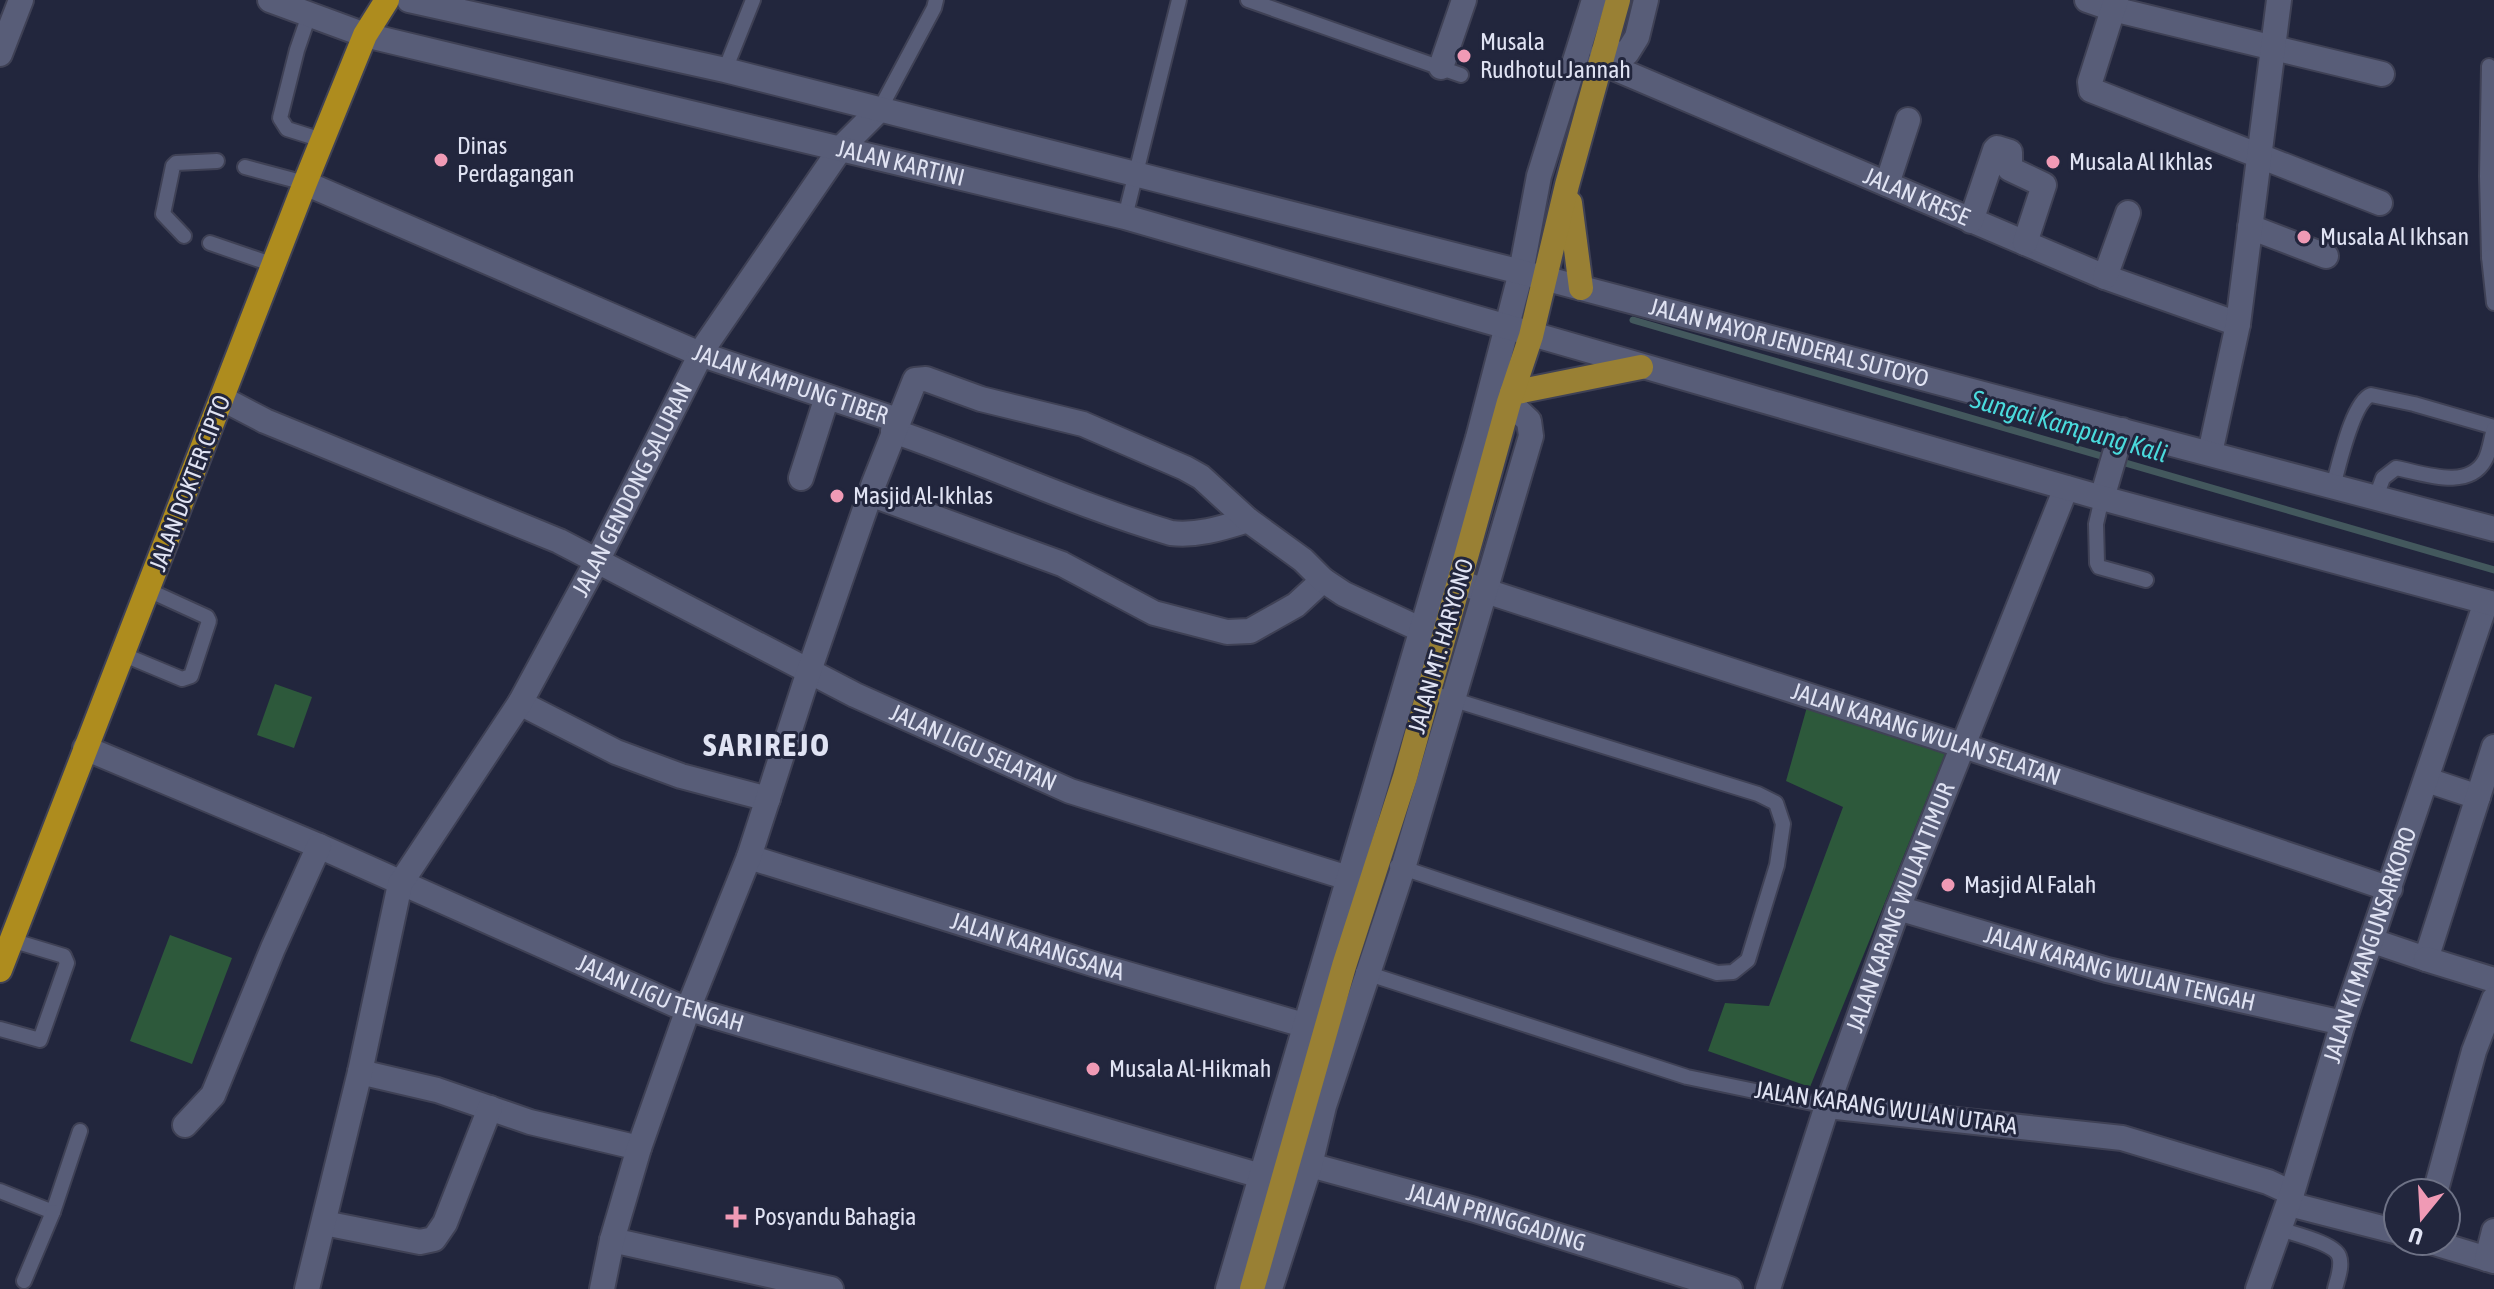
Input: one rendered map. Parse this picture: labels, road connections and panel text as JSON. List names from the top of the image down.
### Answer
{
  "streets": {
    "highway": ["JALAN DOKTER CIPTO"],
    "main road": ["JALAN MT. HARYONO"],
    "street": [
      "JALAN KARTINI",
      "JALAN KRESE",
      "JALAN MAYOR JENDERAL SUTOYO",
      "JALAN KAMPUNG TIBER",
      "JALAN GENDONG SALURAN",
      "JALAN KARANG WULAN SELATAN",
      "JALAN LIGU SELATAN",
      "JALAN KARANG WULAN TIMUR",
      "JALAN KI MANGUNSARKORO",
      "JALAN KARANGSANA",
      "JALAN KARANG WULAN TENGAH",
      "JALAN LIGU TENGAH",
      "JALAN KARANG WULAN UTARA",
      "JALAN PRINGGADING"
    ]
  },
  "crossings": [
    ["JALAN KARTINI", "JALAN MAYOR JENDERAL SUTOYO"],
    ["JALAN KARTINI", "JALAN DOKTER CIPTO"],
    ["JALAN KARTINI", "JALAN GENDONG SALURAN"],
    ["JALAN KARTINI", "JALAN MT. HARYONO"],
    ["JALAN KARTINI", "JALAN KARANG WULAN TIMUR"],
    ["JALAN KRESE", "JALAN MT. HARYONO"],
    ["JALAN MAYOR JENDERAL SUTOYO", "JALAN MT. HARYONO"],
    ["JALAN KAMPUNG TIBER", "JALAN DOKTER CIPTO"],
    ["JALAN KAMPUNG TIBER", "JALAN GENDONG SALURAN"],
    ["JALAN KAMPUNG TIBER", "JALAN MT. HARYONO"],
    ["JALAN DOKTER CIPTO", "JALAN LIGU SELATAN"],
    ["JALAN DOKTER CIPTO", "JALAN LIGU TENGAH"],
    ["JALAN GENDONG SALURAN", "JALAN LIGU SELATAN"],
    ["JALAN GENDONG SALURAN", "JALAN LIGU TENGAH"],
    ["JALAN MT. HARYONO", "JALAN KARANG WULAN SELATAN"],
    ["JALAN MT. HARYONO", "JALAN LIGU SELATAN"],
    ["JALAN MT. HARYONO", "JALAN KARANGSANA"],
    ["JALAN MT. HARYONO", "JALAN LIGU TENGAH"],
    ["JALAN MT. HARYONO", "JALAN KARANG WULAN UTARA"],
    ["JALAN KARANG WULAN SELATAN", "JALAN KARANG WULAN TIMUR"],
    ["JALAN KARANG WULAN SELATAN", "JALAN KI MANGUNSARKORO"],
    ["JALAN KARANG WULAN TIMUR", "JALAN KARANG WULAN TENGAH"],
    ["JALAN KARANG WULAN TIMUR", "JALAN KARANG WULAN UTARA"],
    ["JALAN KI MANGUNSARKORO", "JALAN KARANG WULAN TENGAH"],
    ["JALAN KI MANGUNSARKORO", "JALAN KARANG WULAN UTARA"]
  ],
  "districts": ["SARIREJO"],
  "water": ["Sungai Kampung Kali"],
  "places": {
    "other": [
      "Musala Rudhotul Jannah",
      "Dinas Perdagangan",
      "Musala Al Ikhlas",
      "Musala Al Ikhsan",
      "Masjid Al-Ikhlas",
      "Masjid Al Falah",
      "Musala Al-Hikmah"
    ],
    "health": ["Posyandu Bahagia"]
  },
  "north": "bottom"
}
